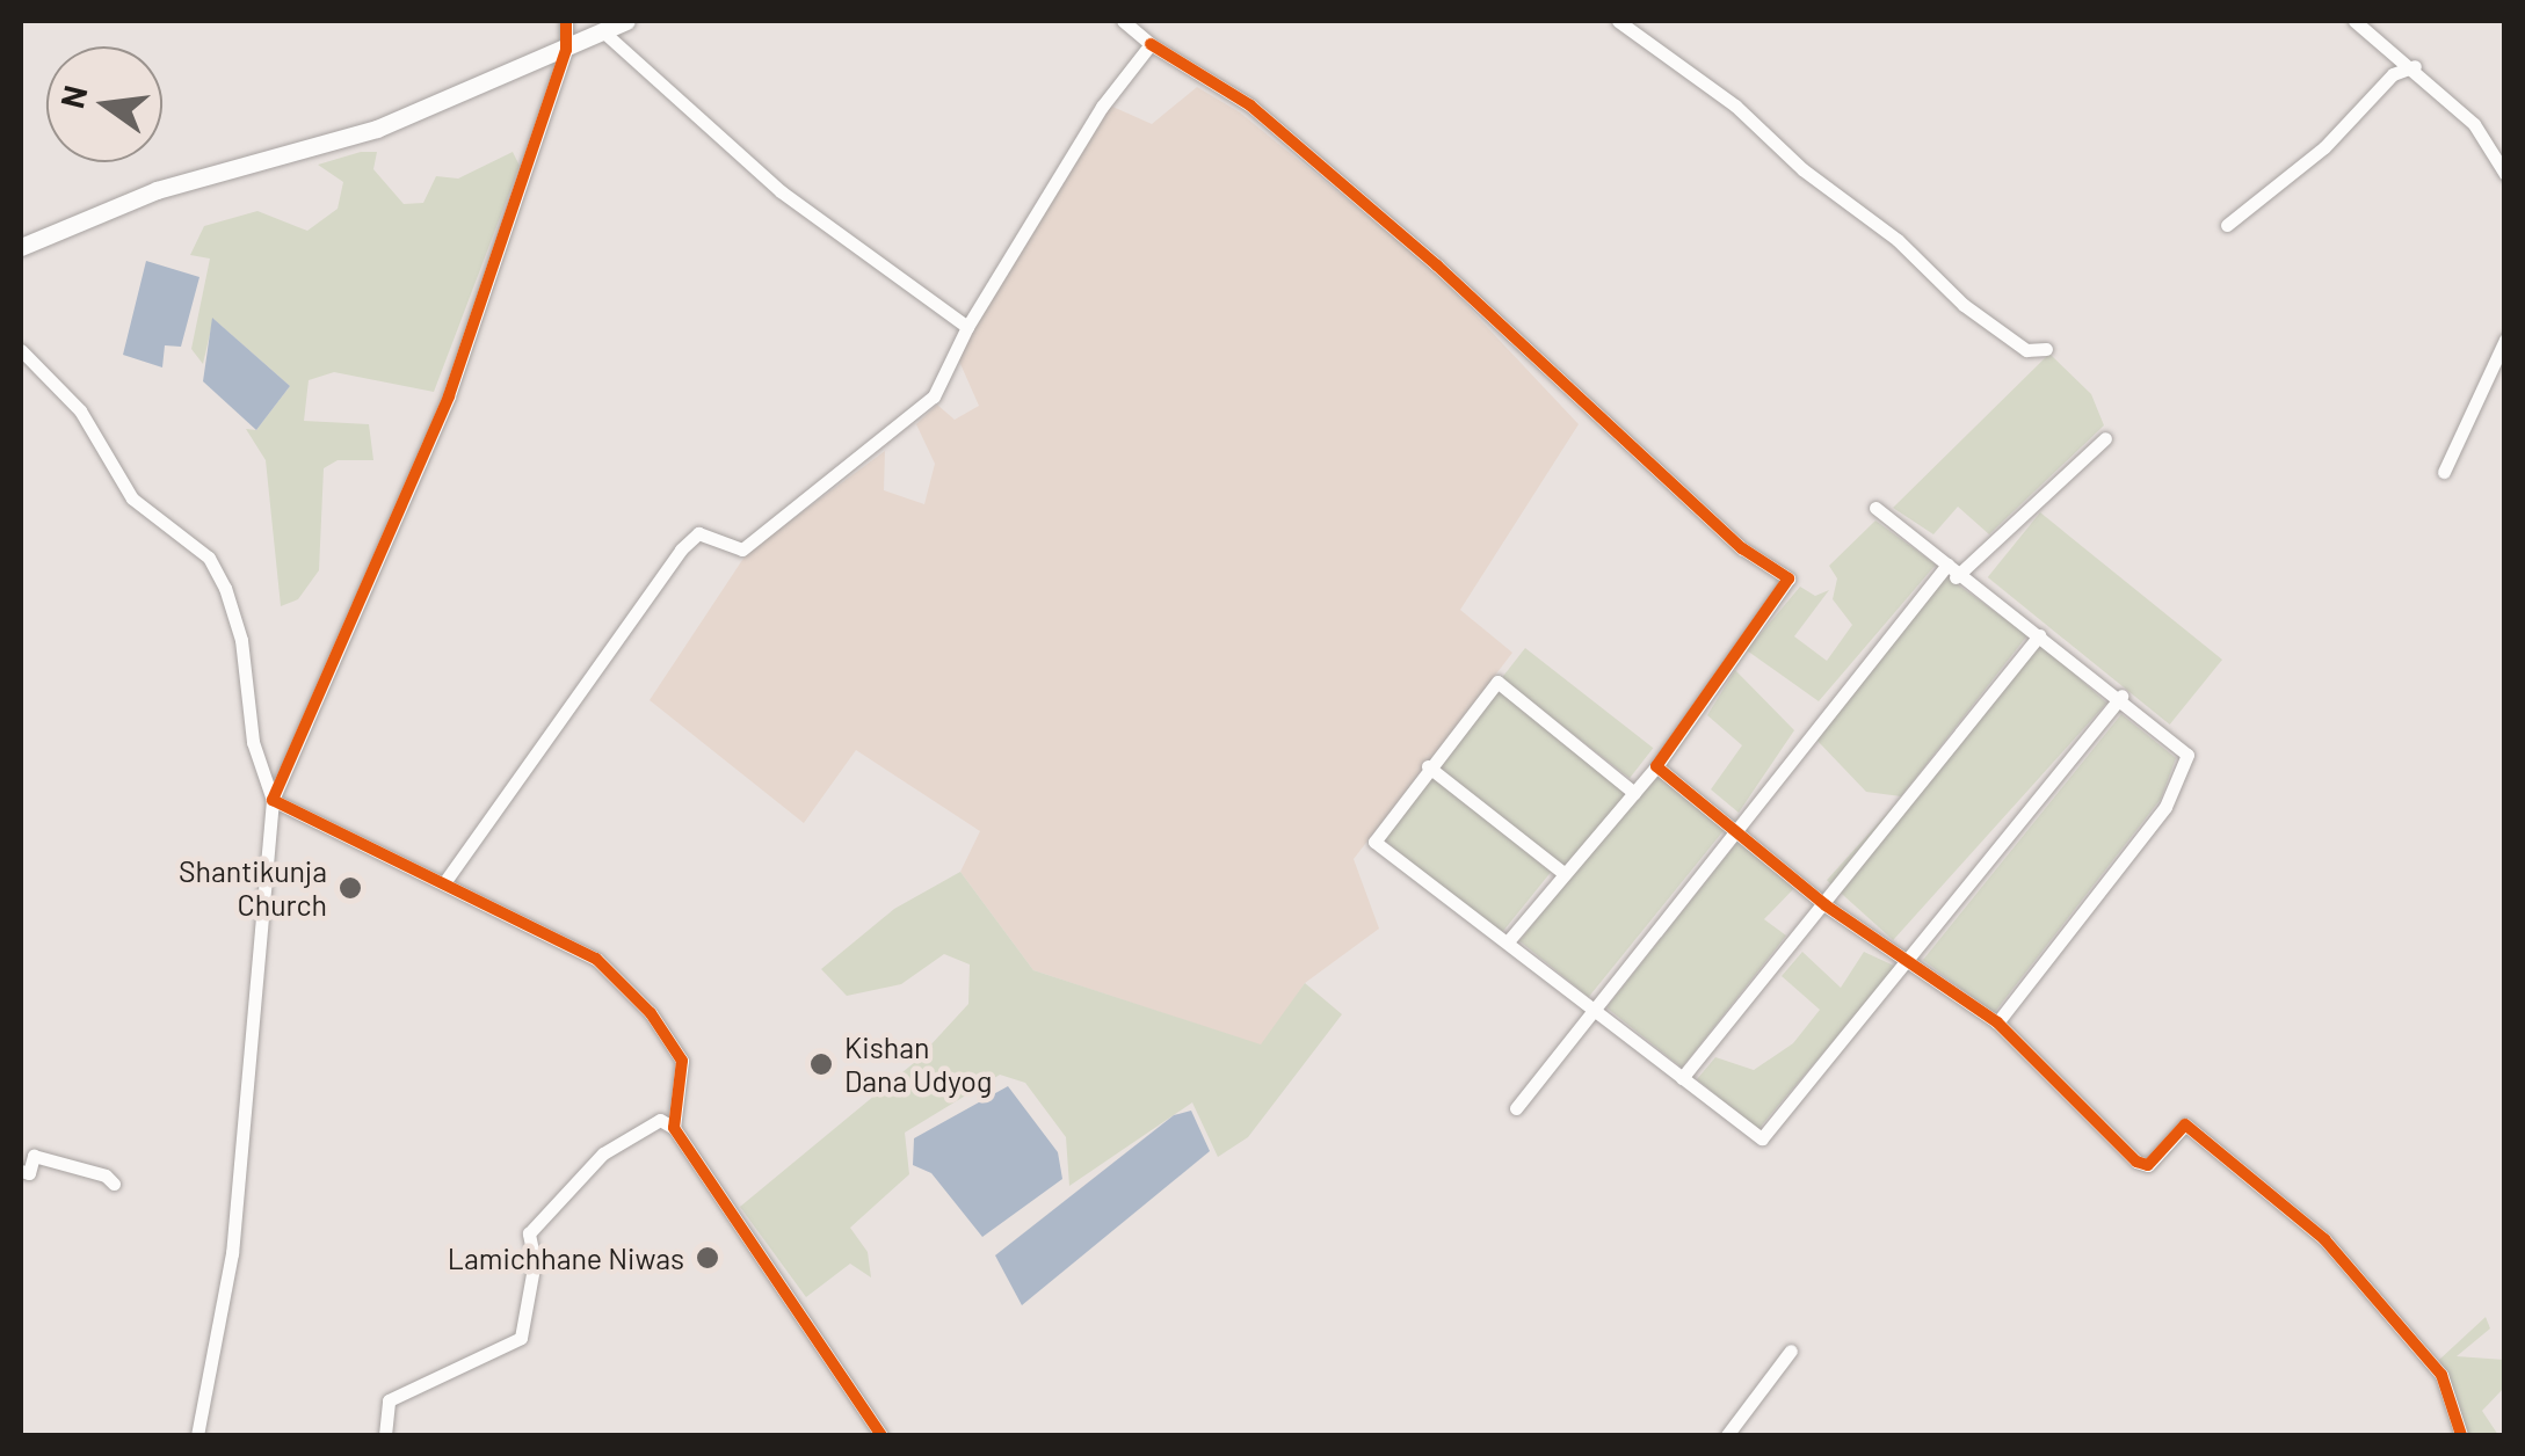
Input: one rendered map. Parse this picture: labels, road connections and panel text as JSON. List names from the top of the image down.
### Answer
{
  "places": ["Shantikunja Church", "Kishan Dana Udyog", "Lamichhane Niwas"],
  "north": "left"
}
